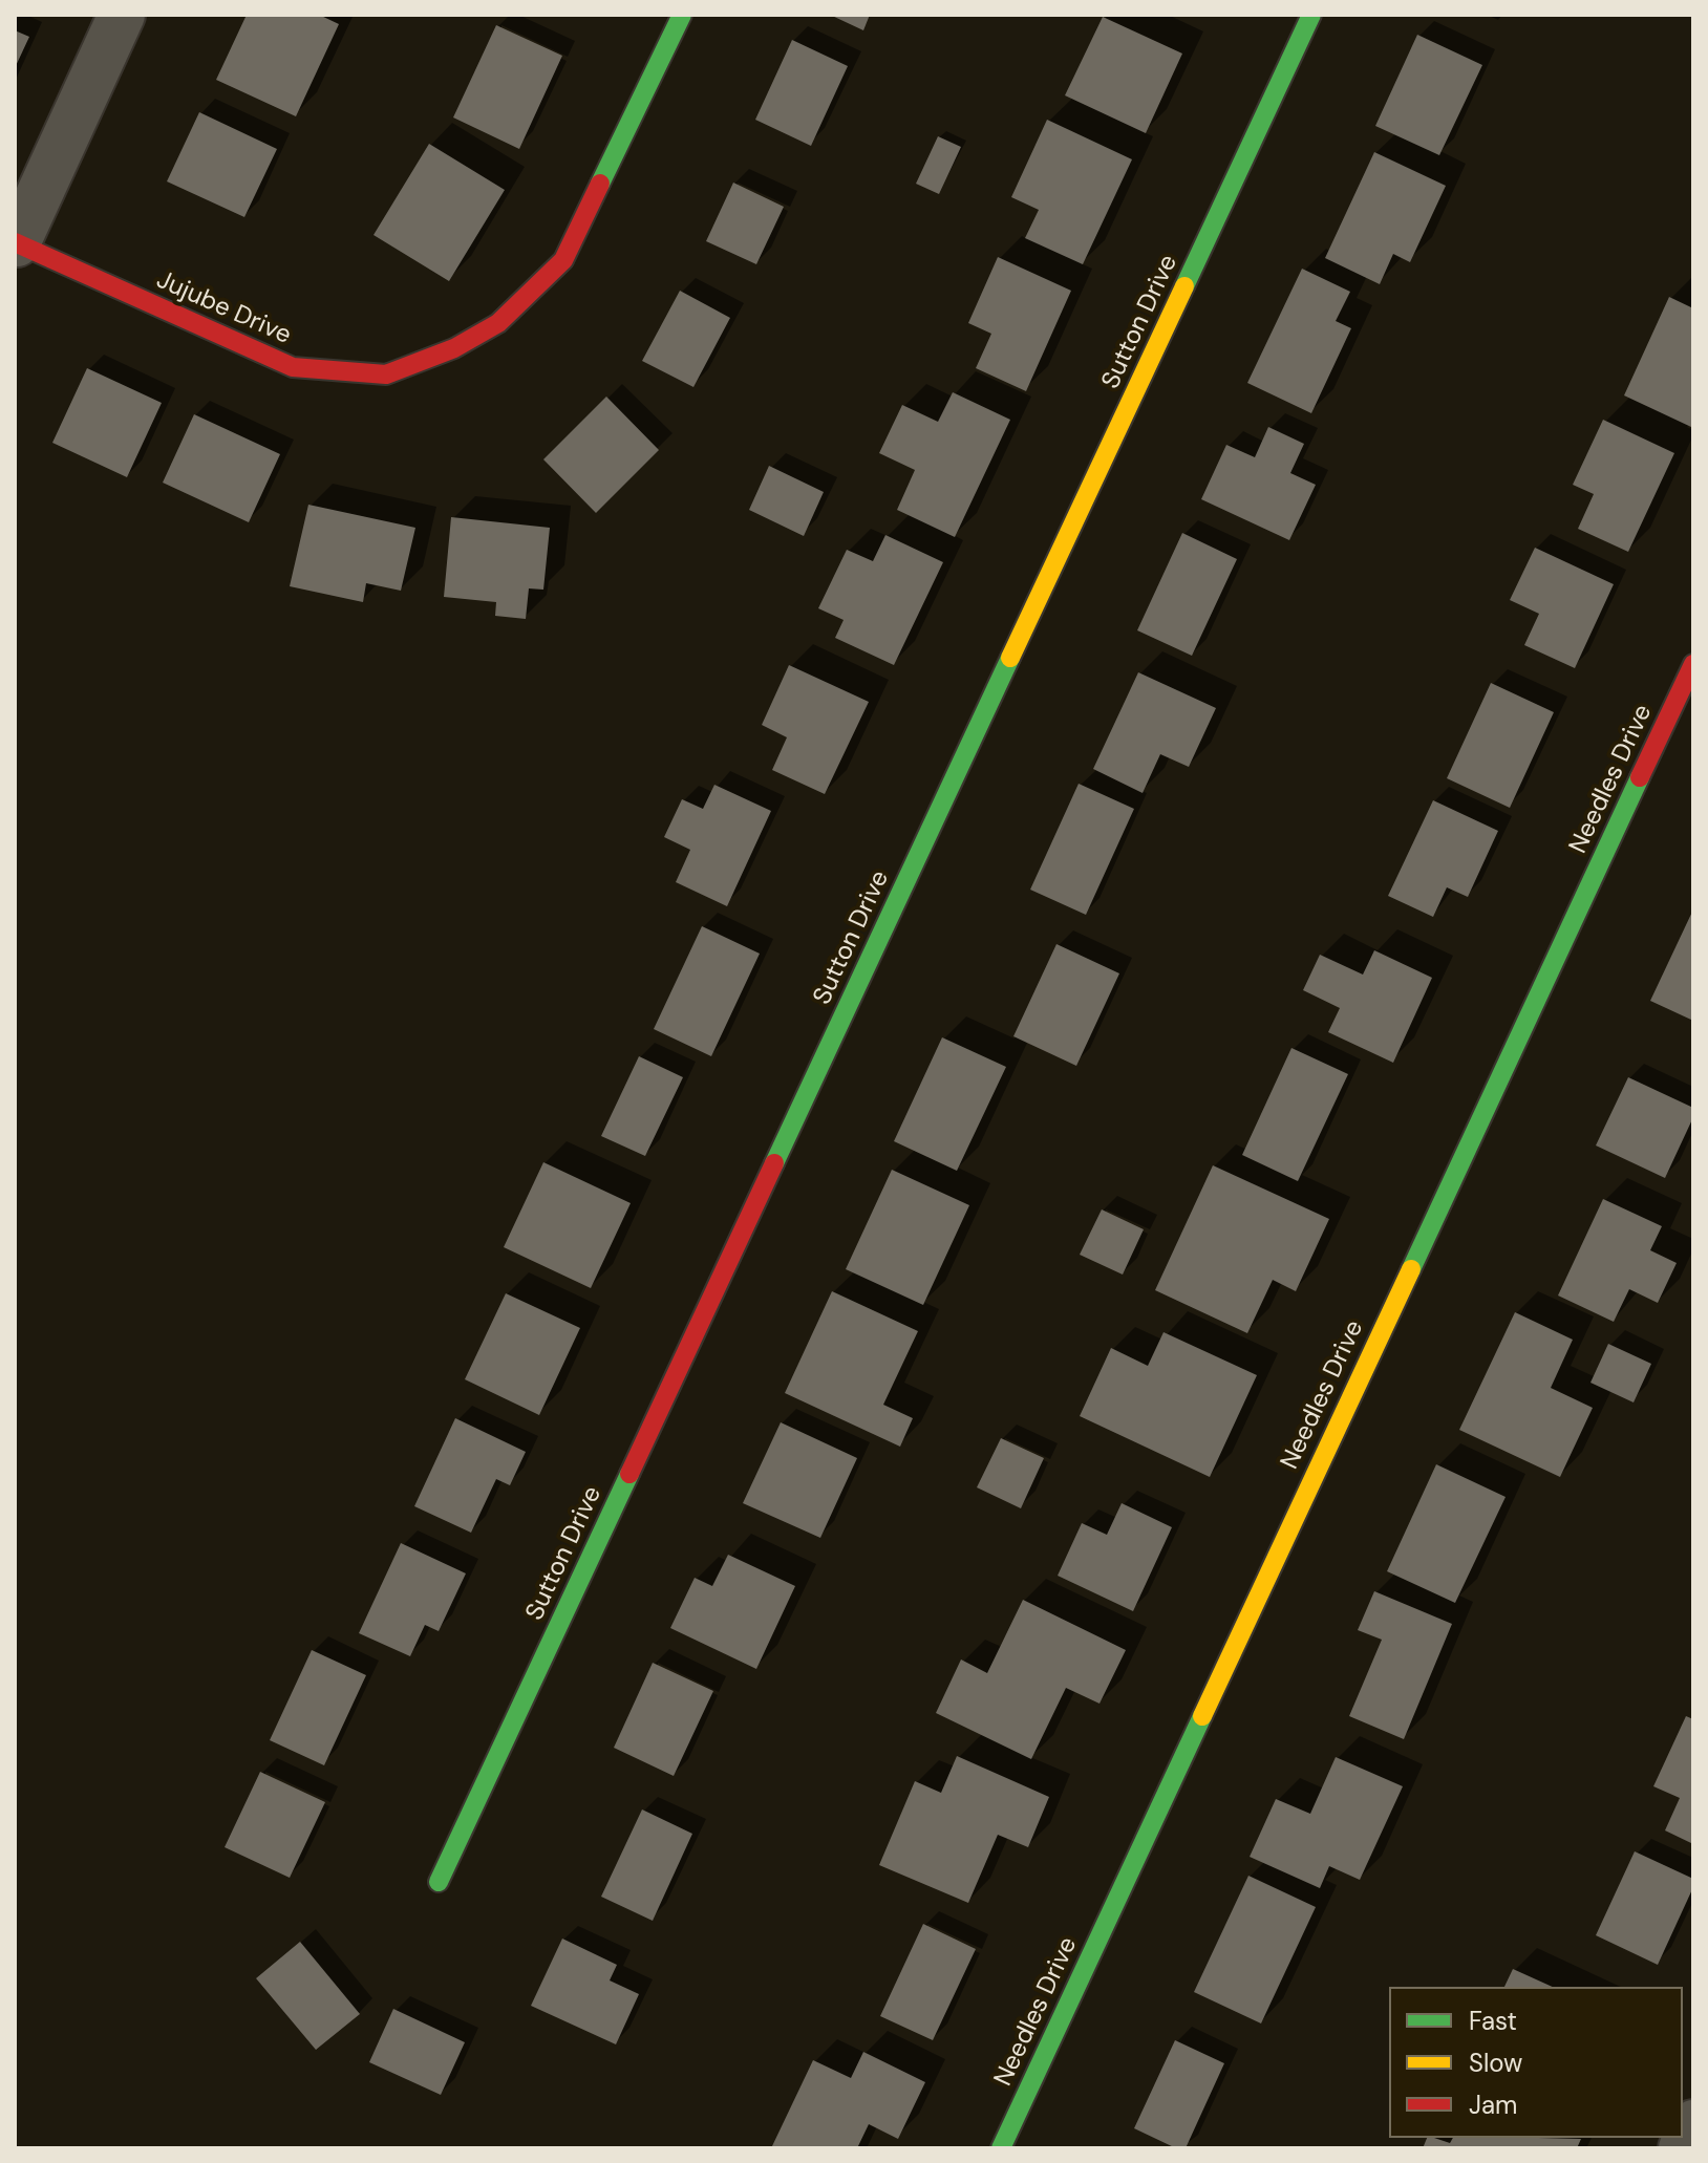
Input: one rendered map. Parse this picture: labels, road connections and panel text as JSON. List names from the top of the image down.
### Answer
{
  "streets": {
    "street": ["Jujube Drive", "Sutton Drive", "Needles Drive"]
  },
  "legend": ["Fast", "Slow", "Jam"]
}
